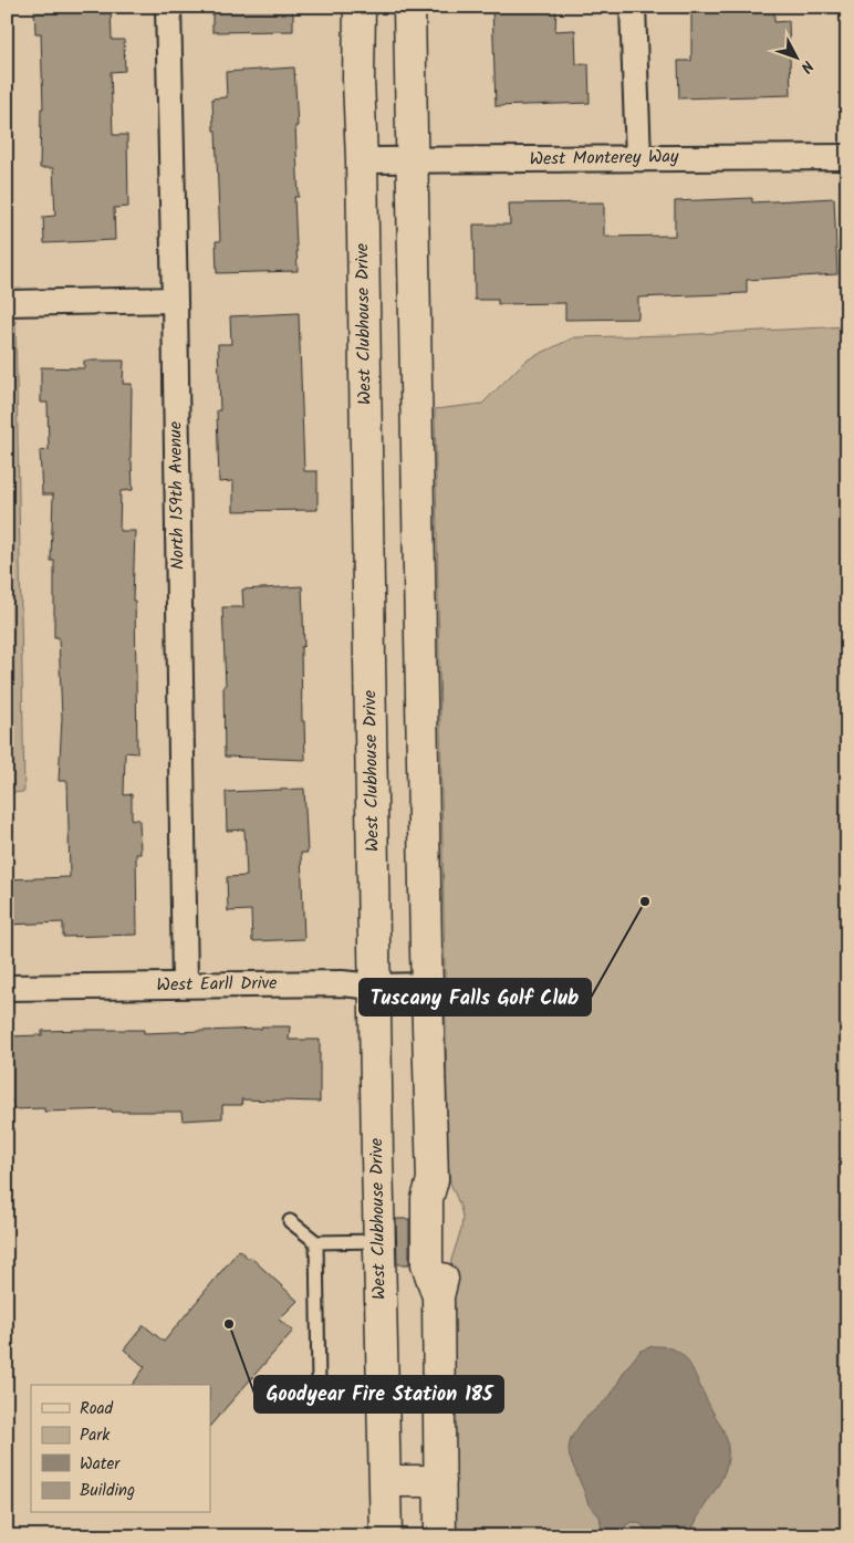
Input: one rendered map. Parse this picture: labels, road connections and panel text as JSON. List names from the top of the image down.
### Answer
{
  "streets": {
    "street": [
      "West Monterey Way",
      "West Clubhouse Drive",
      "North 159th Avenue",
      "West Earll Drive"
    ]
  },
  "crossings": [
    ["West Monterey Way", "West Clubhouse Drive"],
    ["West Clubhouse Drive", "West Earll Drive"],
    ["North 159th Avenue", "West Earll Drive"]
  ],
  "places": ["Tuscany Falls Golf Club", "Goodyear Fire Station 185"],
  "legend": [
    "Road",
    "Park",
    "Water",
    "Building"
  ],
  "north": "bottom right"
}
